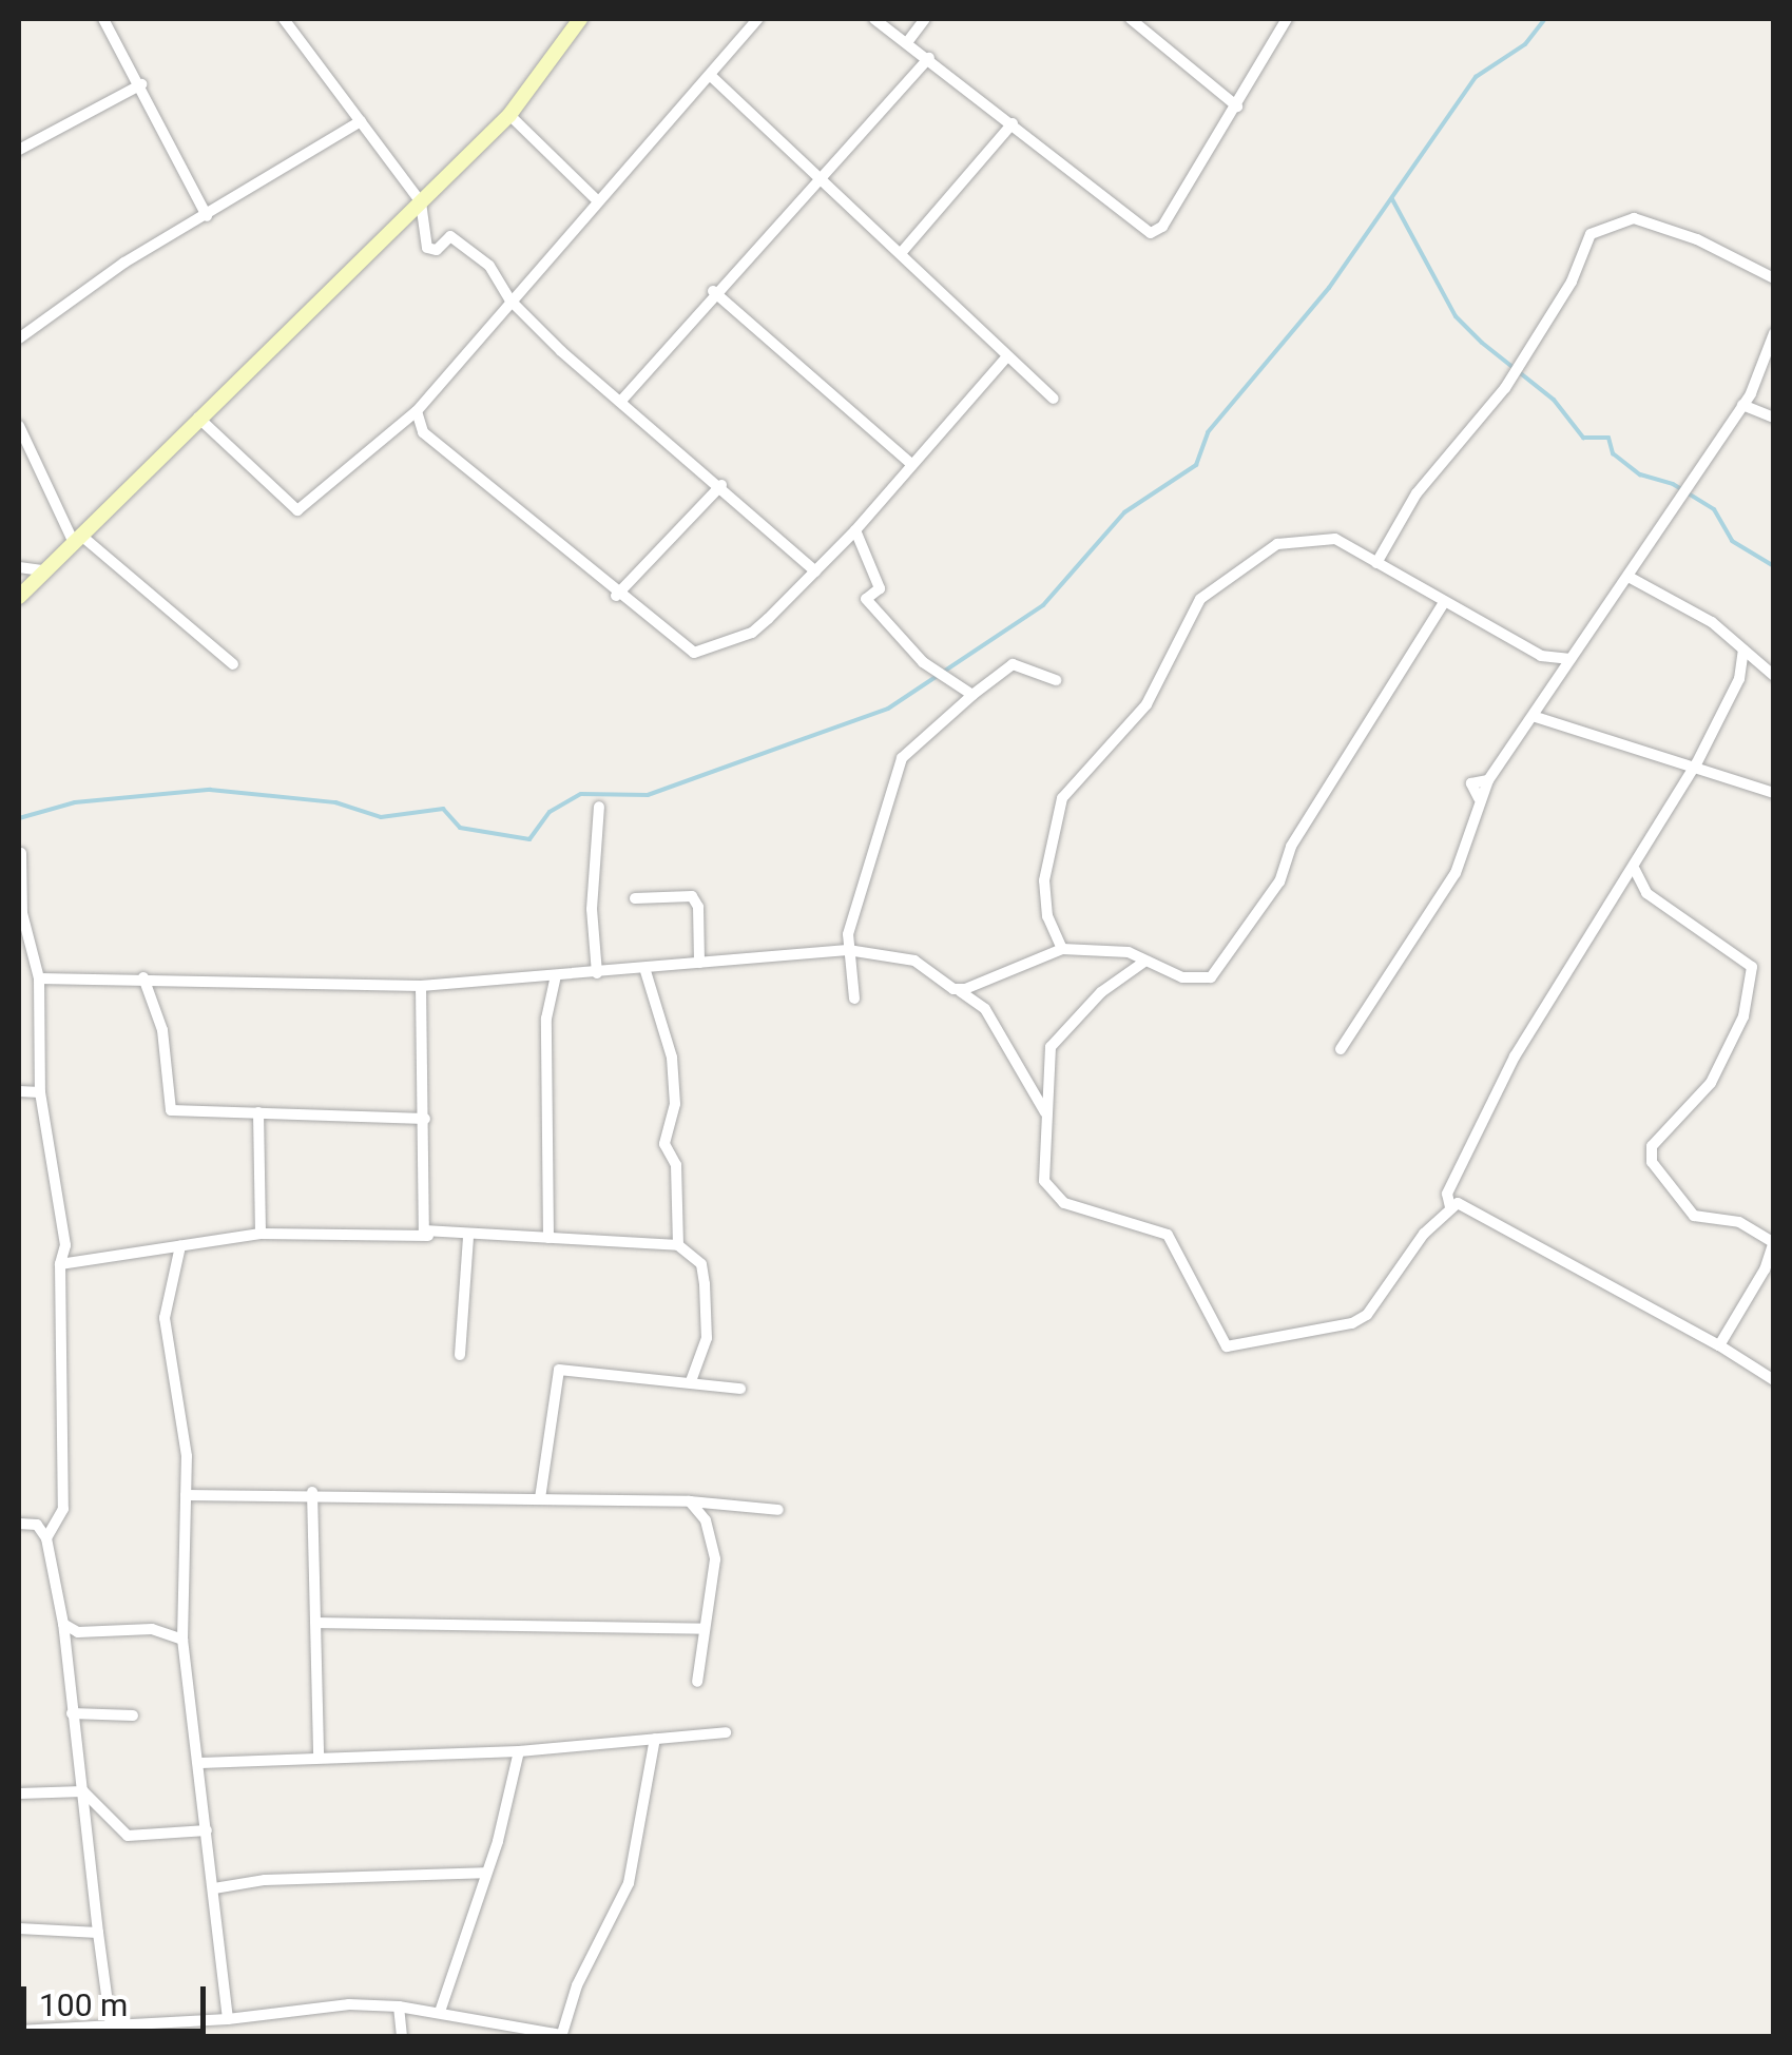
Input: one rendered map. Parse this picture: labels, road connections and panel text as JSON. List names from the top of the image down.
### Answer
{
  "scale_bar": "100 m"
}
